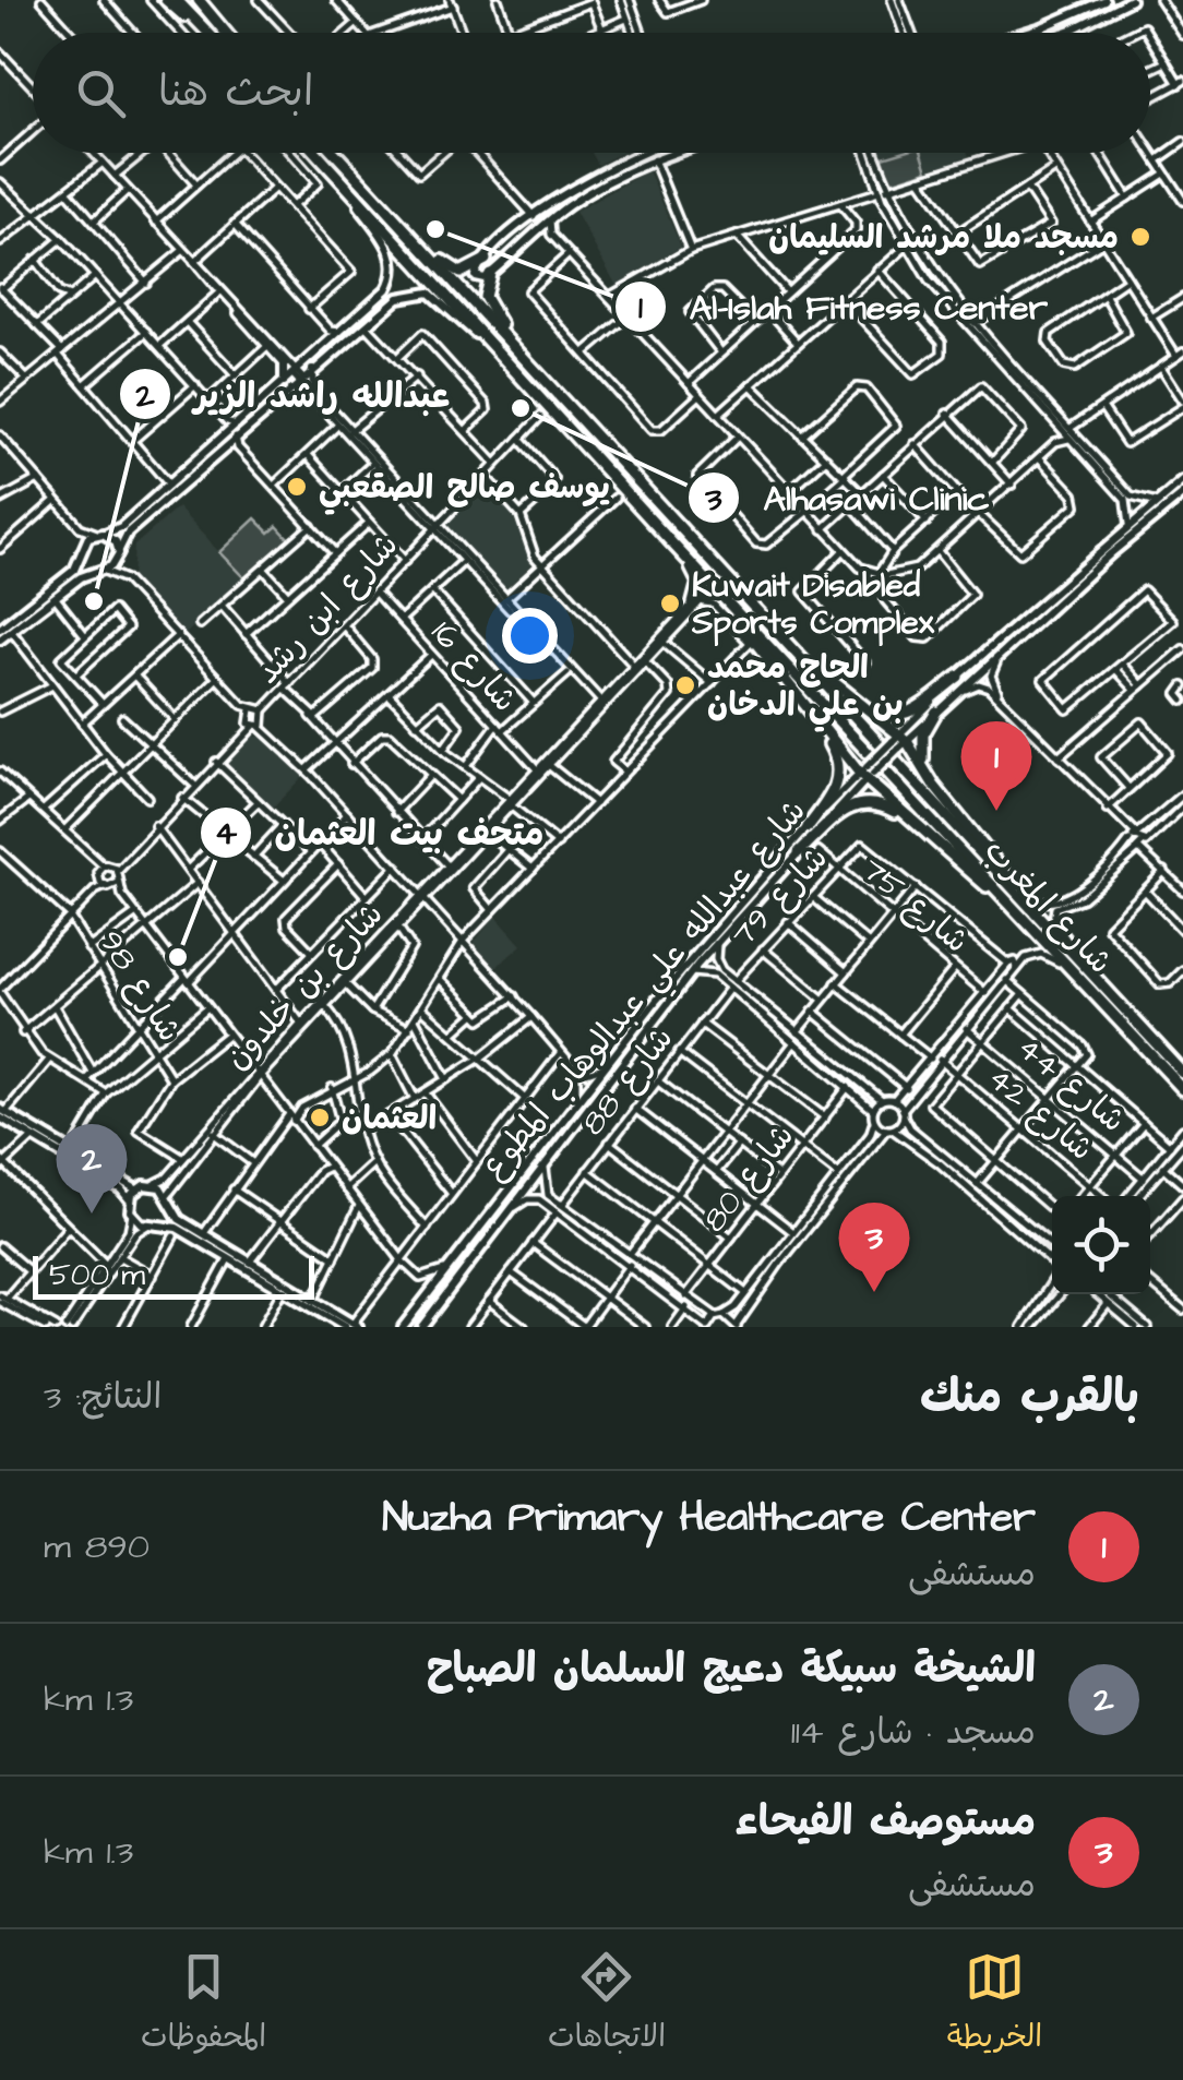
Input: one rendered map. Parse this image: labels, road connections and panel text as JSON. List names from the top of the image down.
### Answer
{
  "streets": {
    "highway": ["شارع المغرب"],
    "main road": ["شارع عبدالله علي عبدالوهاب المطوع"],
    "street": [
      "شارع ابن رشد",
      "شارع 16",
      "شارع 79",
      "شارع 75",
      "شارع 98",
      "شارع بن خلدون",
      "شارع 88",
      "شارع 44",
      "شارع 42",
      "شارع 80"
    ]
  },
  "crossings": [
    ["شارع ابن رشد", "شارع 16"],
    ["شارع 16", "شارع بن خلدون"],
    ["شارع 79", "شارع 75"],
    ["شارع 79", "شارع 88"]
  ],
  "places": [
    "Al-Islah Fitness Center",
    "مسجد ملا مرشد السليمان",
    "Alhasawi Clinic",
    "يوسف صالح الصقعبي",
    "عبدالله راشد الزير",
    "Kuwait Disabled Sports Complex",
    "الحاج محمد بن علي الدخان",
    "متحف بيت العثمان",
    "العثمان"
  ],
  "scale_bar": "500 m",
  "page": {
    "search": "ابحث هنا",
    "pins": ["1", "2", "3"],
    "scale": "500 m",
    "heading": ["بالقرب منك", "النتائج: 3"],
    "list": [
      {
        "mark": "1",
        "name": "Nuzha Primary Healthcare Center",
        "note": "مستشفى",
        "value": "890 m"
      },
      {
        "mark": "2",
        "name": "الشيخة سبيكة دعيج السلمان الصباح",
        "note": "مسجد · شارع 114",
        "value": "1.3 km"
      },
      {
        "mark": "3",
        "name": "مستوصف الفيحاء",
        "note": "مستشفى",
        "value": "1.3 km"
      }
    ],
    "nav": ["الخريطة", "الاتجاهات", "المحفوظات"]
  }
}
